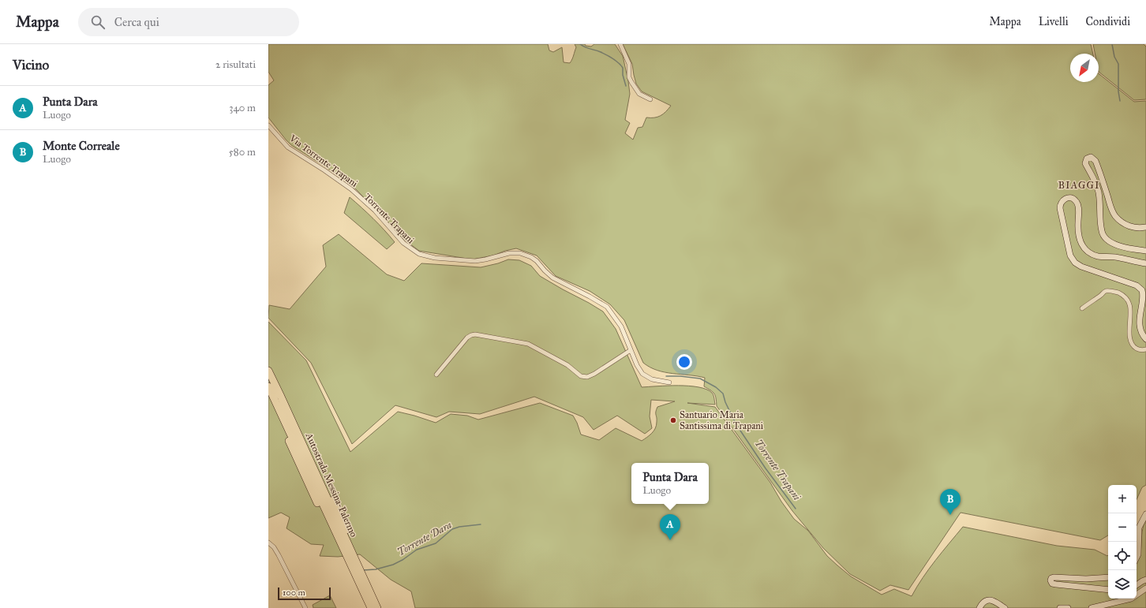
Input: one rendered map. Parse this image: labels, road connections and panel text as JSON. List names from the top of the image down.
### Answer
{
  "streets": {
    "highway": ["Autostrada Messina-Palermo"],
    "street": ["Via Torrente Trapani"]
  },
  "districts": ["BIAGGI"],
  "water": ["Torrente Trapani", "Torrente Dara"],
  "places": ["Santuario Maria Santissima di Trapani"],
  "scale_bar": "100 m",
  "north": "bottom left",
  "page": {
    "header": "Mappa",
    "search": "Cerca qui",
    "nav": ["Mappa", "Livelli", "Condividi"],
    "heading": ["Vicino", "2 risultati"],
    "list": [
      {
        "mark": "A",
        "name": "Punta Dara",
        "note": "Luogo",
        "value": "340 m"
      },
      {
        "mark": "B",
        "name": "Monte Correale",
        "note": "Luogo",
        "value": "580 m"
      }
    ],
    "popup": ["Punta Dara", "Luogo"],
    "map_buttons": ["+", "−"],
    "pins": ["B", "A"],
    "scale": "100 m"
  }
}
